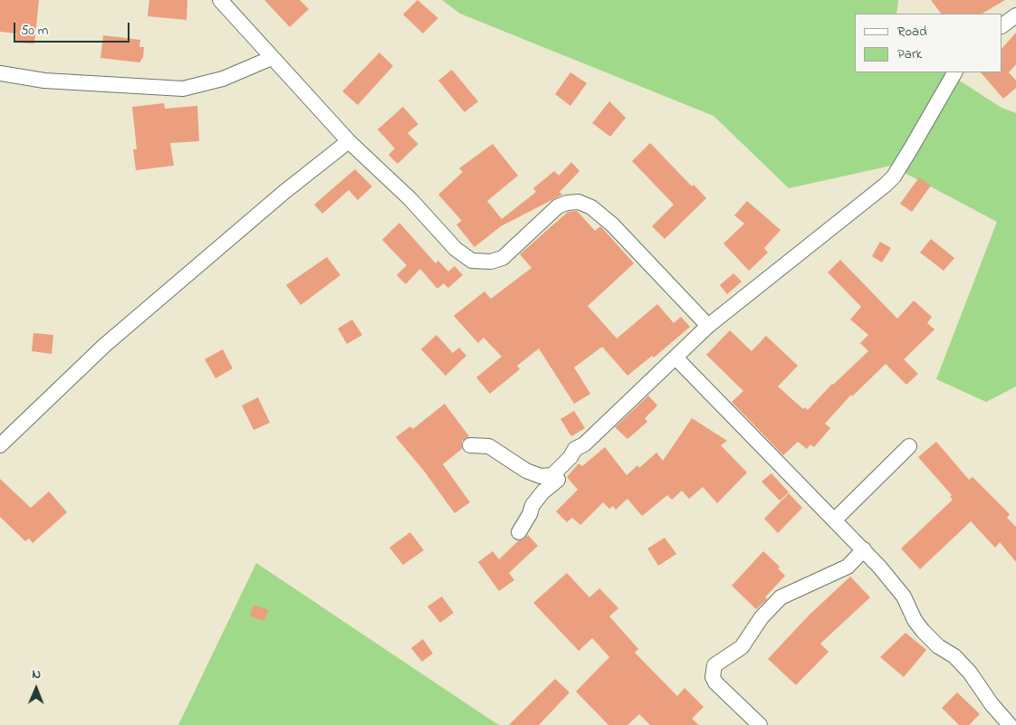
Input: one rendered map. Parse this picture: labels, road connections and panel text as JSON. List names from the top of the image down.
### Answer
{
  "legend": ["Road", "Park"],
  "scale_bar": "50 m",
  "north": "top"
}
